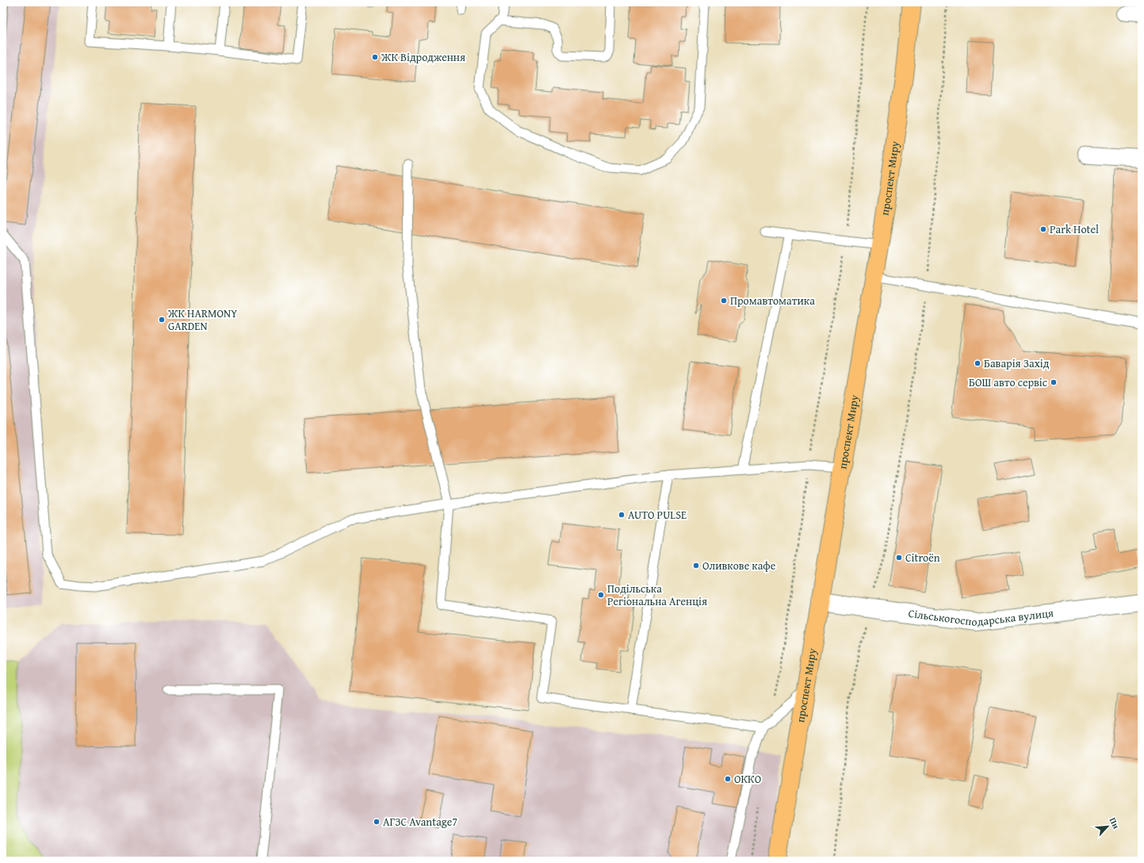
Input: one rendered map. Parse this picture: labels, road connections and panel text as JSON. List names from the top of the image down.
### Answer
{
  "streets": {
    "main road": ["проспект Миру"],
    "street": ["Сільськогосподарська вулиця"]
  },
  "crossings": [
    ["проспект Миру", "Сільськогосподарська вулиця"]
  ],
  "places": [
    "ЖК Відродження",
    "Park Hotel",
    "Промавтоматика",
    "ЖК HARMONY GARDEN",
    "Баварія Захід",
    "БОШ авто сервіс",
    "AUTO PULSE",
    "Citroën",
    "Оливкове кафе",
    "Подільська Регіональна Агенція",
    "ОККО",
    "АГЗС Avantage7"
  ],
  "north": "top right"
}
